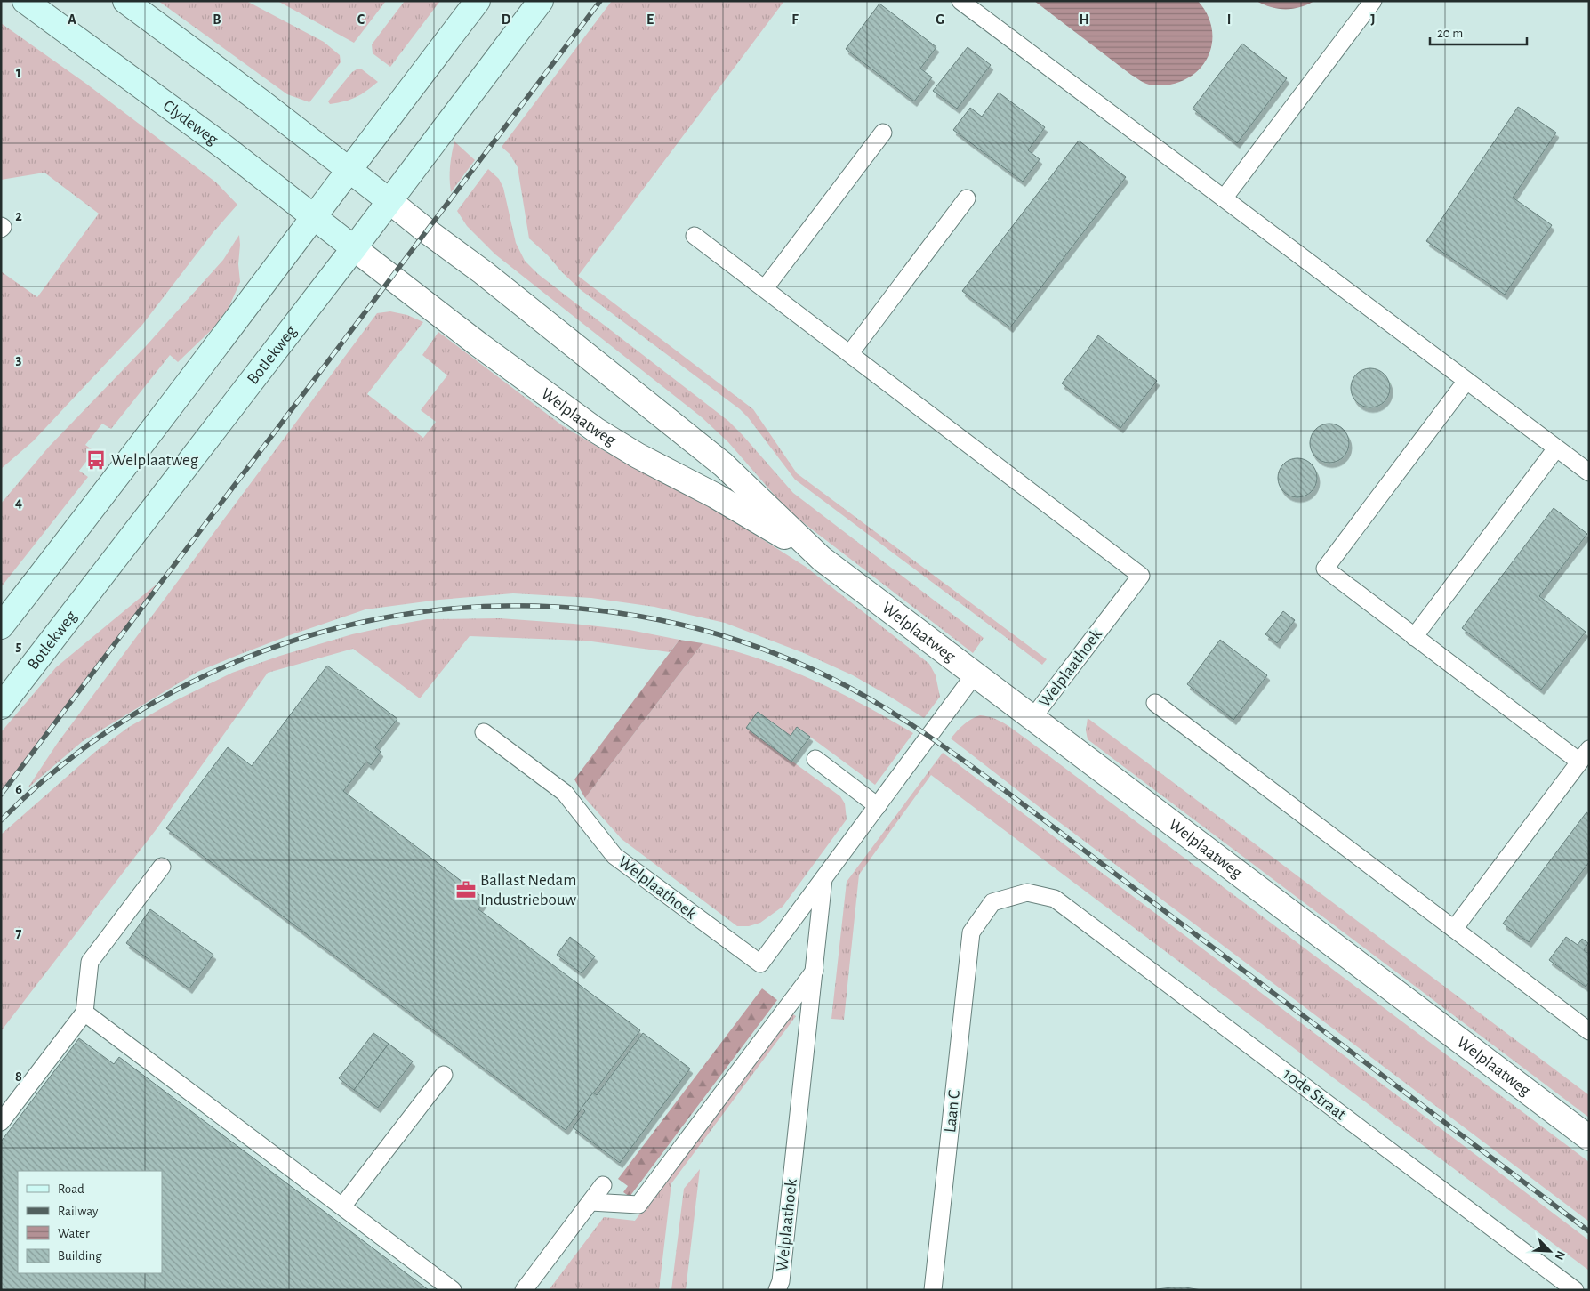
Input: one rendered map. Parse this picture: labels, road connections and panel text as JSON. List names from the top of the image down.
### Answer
{
  "streets": {
    "main road": ["Clydeweg", "Botlekweg"],
    "street": ["Welplaatweg"],
    "lane": ["Welplaathoek", "10de Straat", "Laan C"]
  },
  "crossings": [
    ["Clydeweg", "Botlekweg"],
    ["Clydeweg", "Welplaatweg"],
    ["Botlekweg", "Welplaatweg"],
    ["Welplaatweg", "Welplaathoek"],
    ["10de Straat", "Laan C"]
  ],
  "places": {
    "bus stop": ["Welplaatweg"],
    "office": ["Ballast Nedam Industriebouw"]
  },
  "legend": [
    "Road",
    "Railway",
    "Water",
    "Building"
  ],
  "scale_bar": "20 m",
  "north": "bottom right",
  "grid": {
    "columns": [
      "A",
      "B",
      "C",
      "D",
      "E",
      "F",
      "G",
      "H",
      "I",
      "J"
    ],
    "rows": [
      "1",
      "2",
      "3",
      "4",
      "5",
      "6",
      "7",
      "8"
    ]
  }
}
